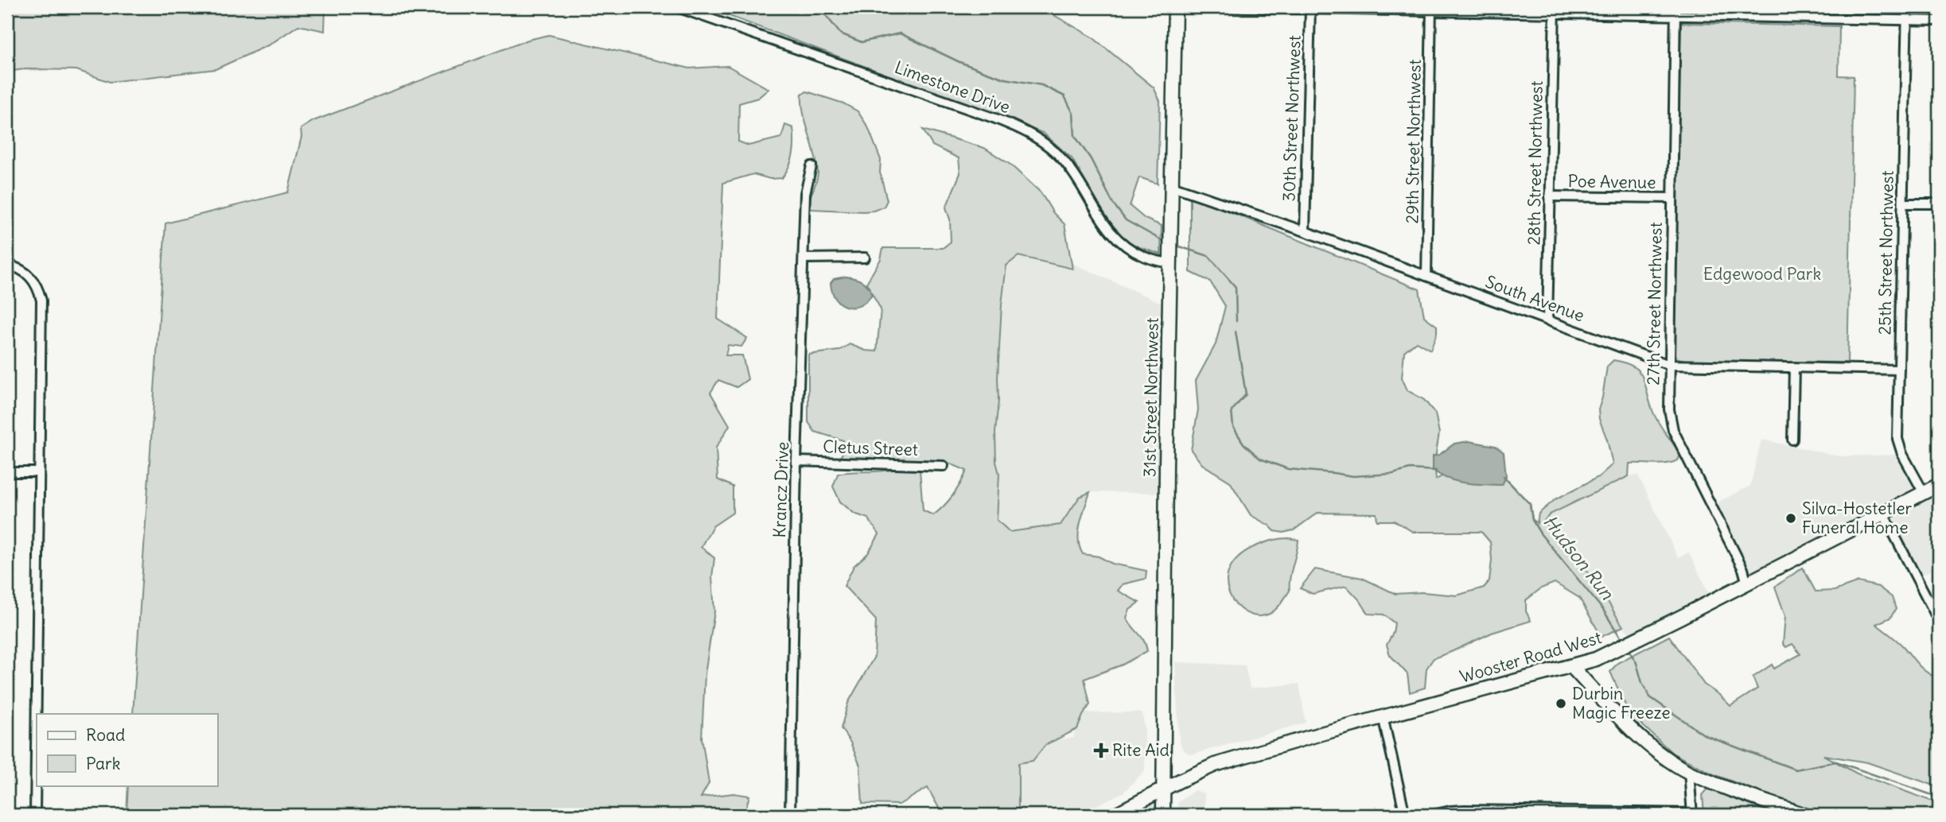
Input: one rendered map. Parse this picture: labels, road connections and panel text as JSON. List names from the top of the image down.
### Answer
{
  "streets": {
    "main road": ["31st Street Northwest", "Wooster Road West"],
    "street": [
      "Limestone Drive",
      "30th Street Northwest",
      "29th Street Northwest",
      "28th Street Northwest",
      "Poe Avenue",
      "25th Street Northwest",
      "South Avenue",
      "27th Street Northwest",
      "Cletus Street",
      "Krancz Drive"
    ]
  },
  "crossings": [
    ["Limestone Drive", "31st Street Northwest"],
    ["30th Street Northwest", "South Avenue"],
    ["29th Street Northwest", "South Avenue"],
    ["28th Street Northwest", "Poe Avenue"],
    ["28th Street Northwest", "South Avenue"],
    ["Poe Avenue", "27th Street Northwest"],
    ["25th Street Northwest", "South Avenue"],
    ["25th Street Northwest", "Wooster Road West"],
    ["South Avenue", "27th Street Northwest"],
    ["South Avenue", "31st Street Northwest"],
    ["27th Street Northwest", "Wooster Road West"],
    ["31st Street Northwest", "Wooster Road West"],
    ["Cletus Street", "Krancz Drive"]
  ],
  "water": ["Hudson Run"],
  "parks": ["Edgewood Park"],
  "places": {
    "other": ["Silva-Hostetler Funeral Home", "Durbin Magic Freeze"],
    "health": ["Rite Aid"]
  },
  "legend": ["Road", "Park"]
}
